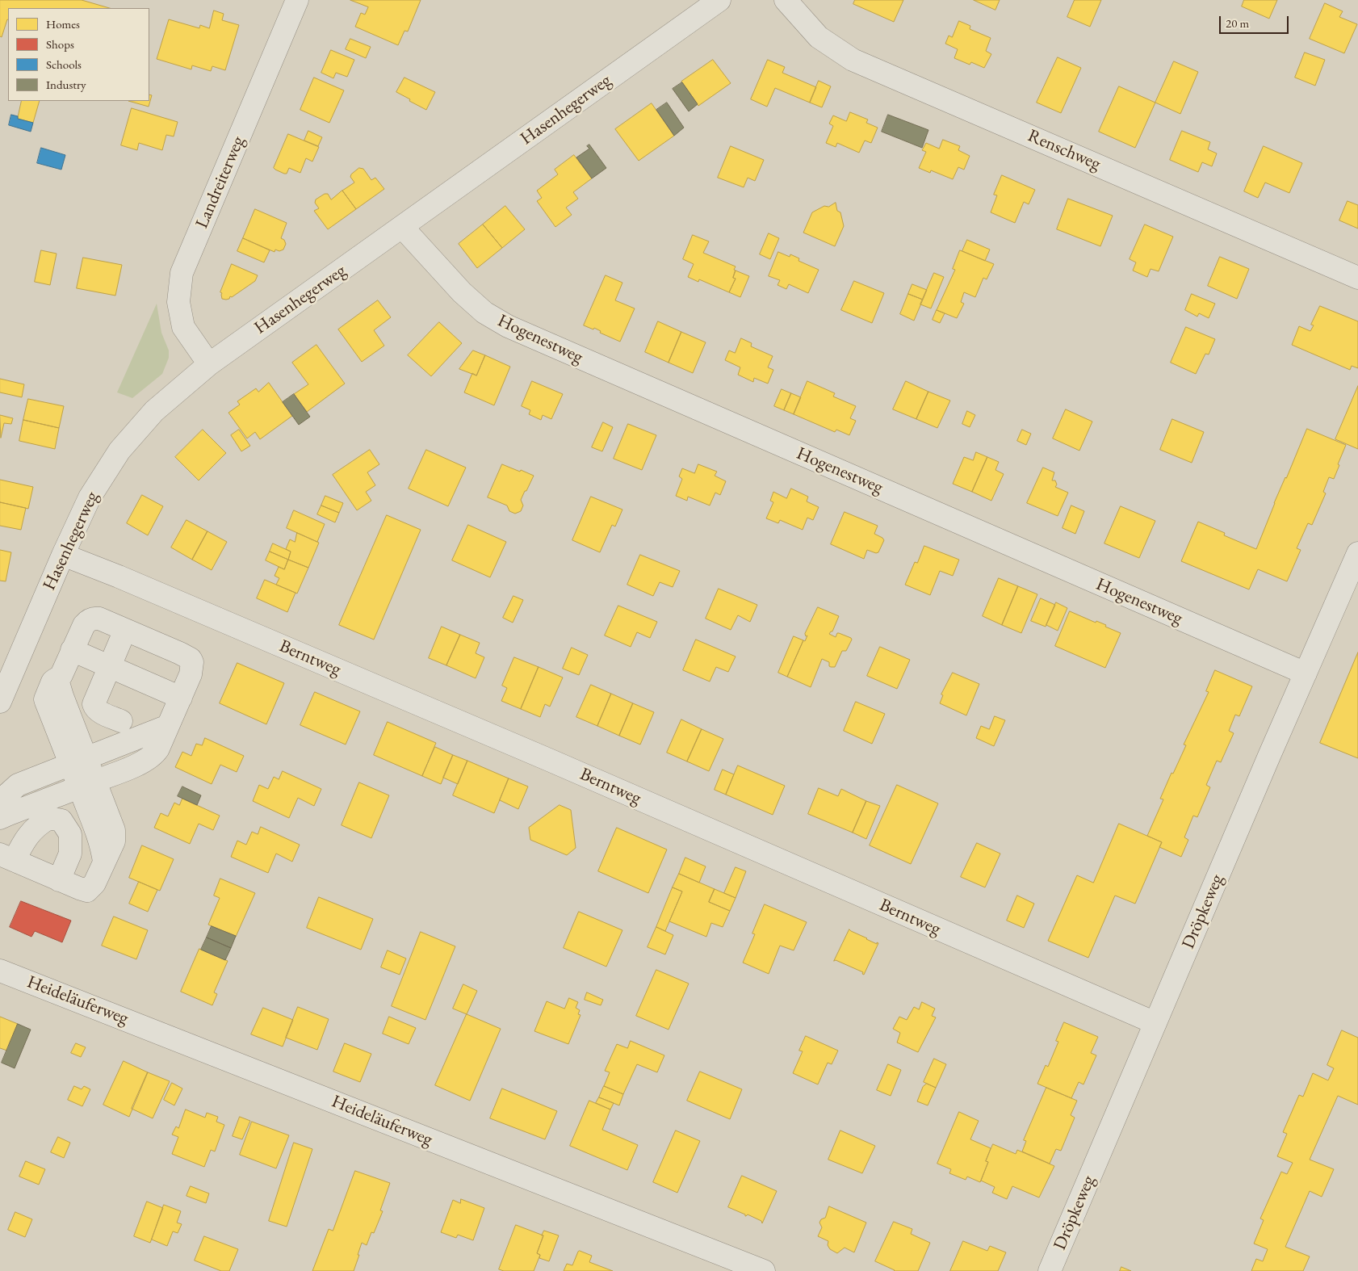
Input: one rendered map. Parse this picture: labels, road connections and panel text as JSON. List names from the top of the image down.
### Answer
{
  "streets": {
    "street": [
      "Hasenhegerweg",
      "Renschweg",
      "Landreiterweg",
      "Hogenestweg",
      "Berntweg",
      "Dröpkeweg",
      "Heideläuferweg"
    ]
  },
  "crossings": [
    ["Hasenhegerweg", "Landreiterweg"],
    ["Hasenhegerweg", "Hogenestweg"],
    ["Hasenhegerweg", "Berntweg"],
    ["Hogenestweg", "Dröpkeweg"],
    ["Berntweg", "Dröpkeweg"]
  ],
  "legend": [
    "Homes",
    "Shops",
    "Schools",
    "Industry"
  ],
  "scale_bar": "20 m"
}
